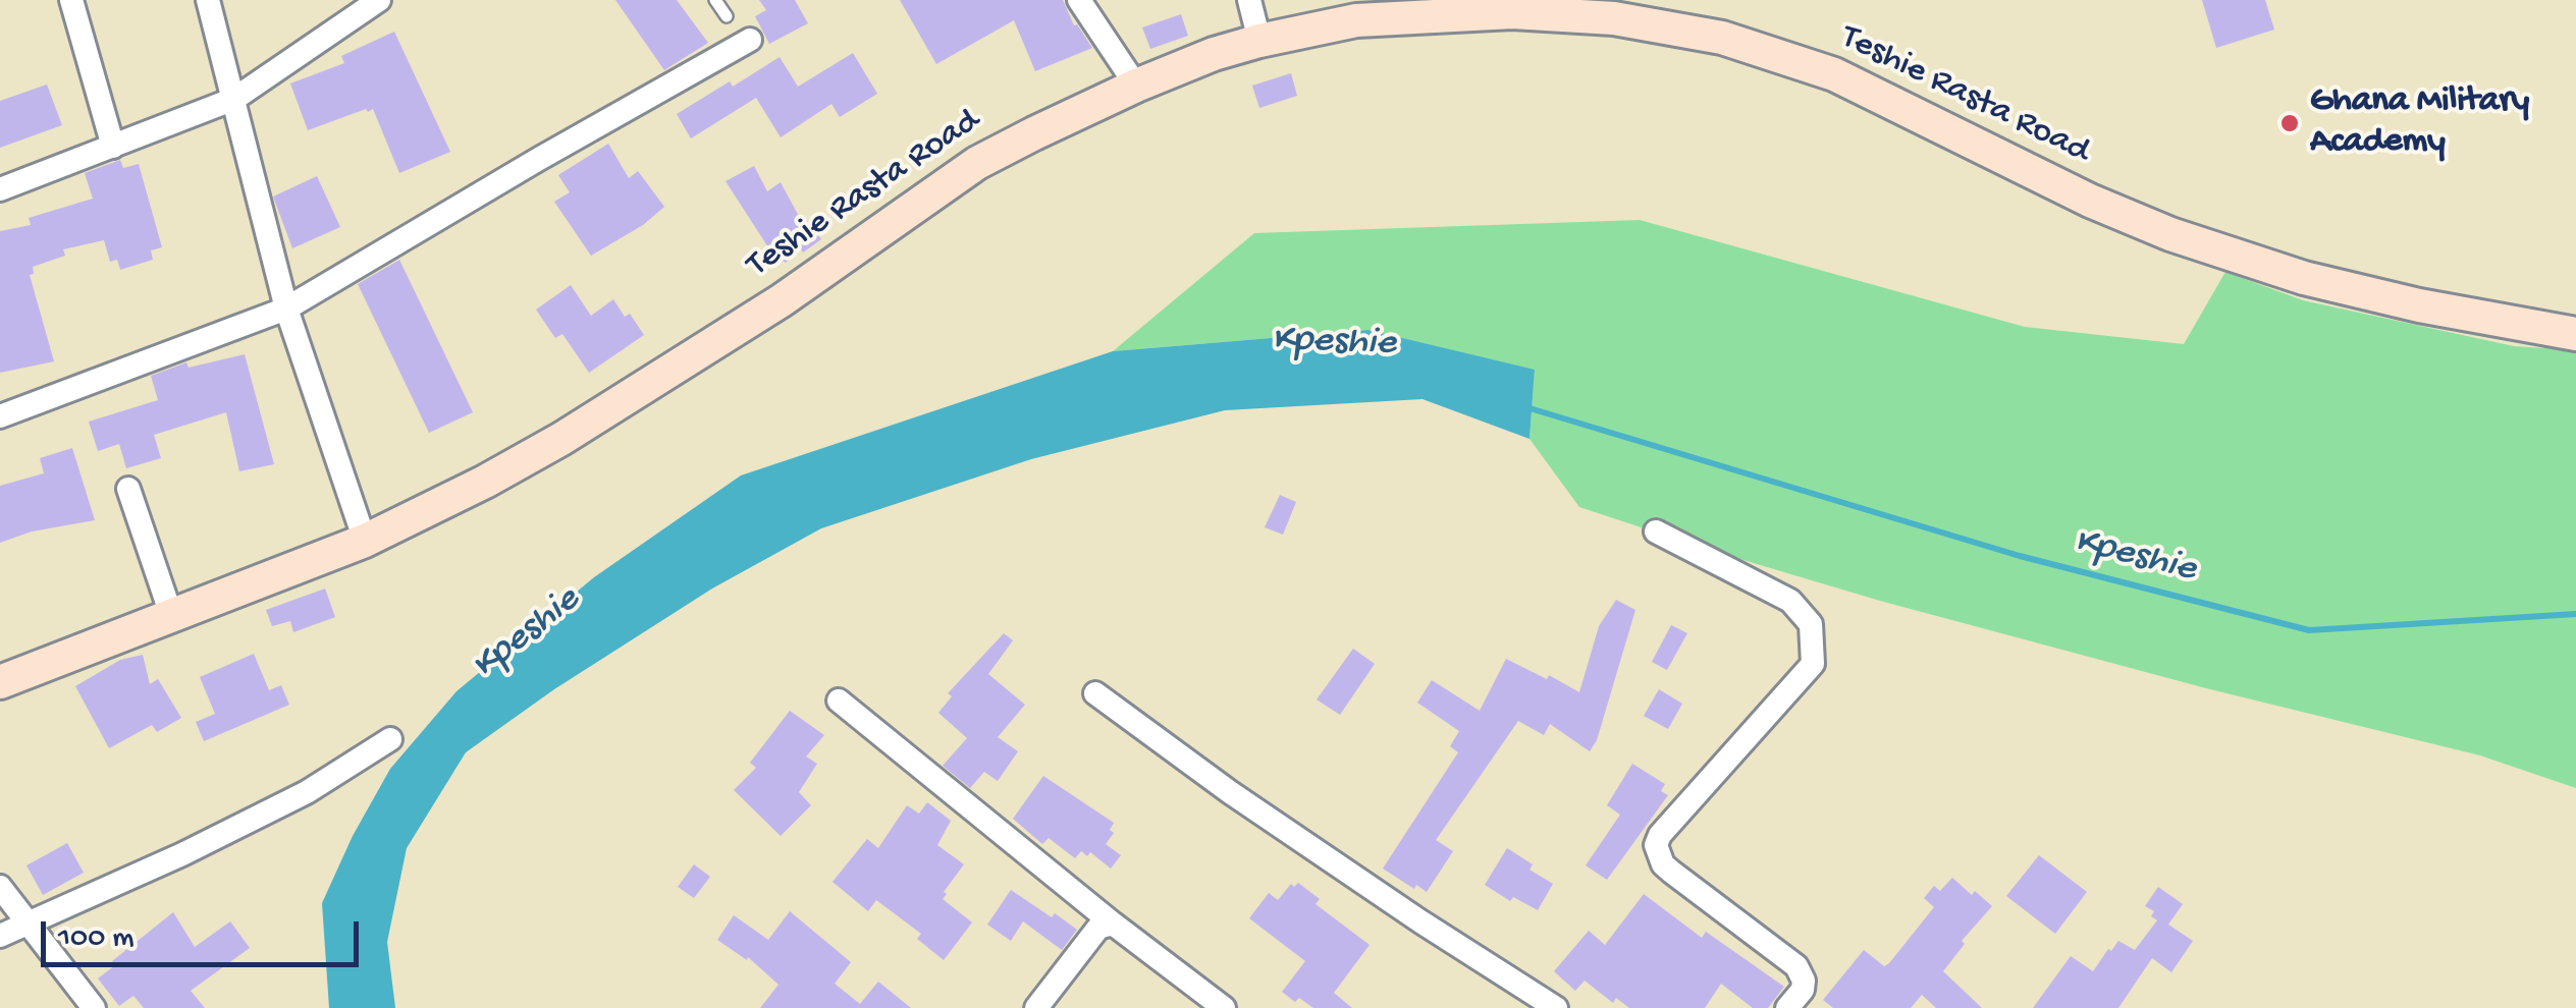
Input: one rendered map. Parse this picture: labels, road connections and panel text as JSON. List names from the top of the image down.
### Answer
{
  "streets": {
    "main road": ["Teshie Rasta Road"]
  },
  "water": ["Kpeshie"],
  "places": ["Ghana Military Academy"],
  "scale_bar": "100 m"
}
